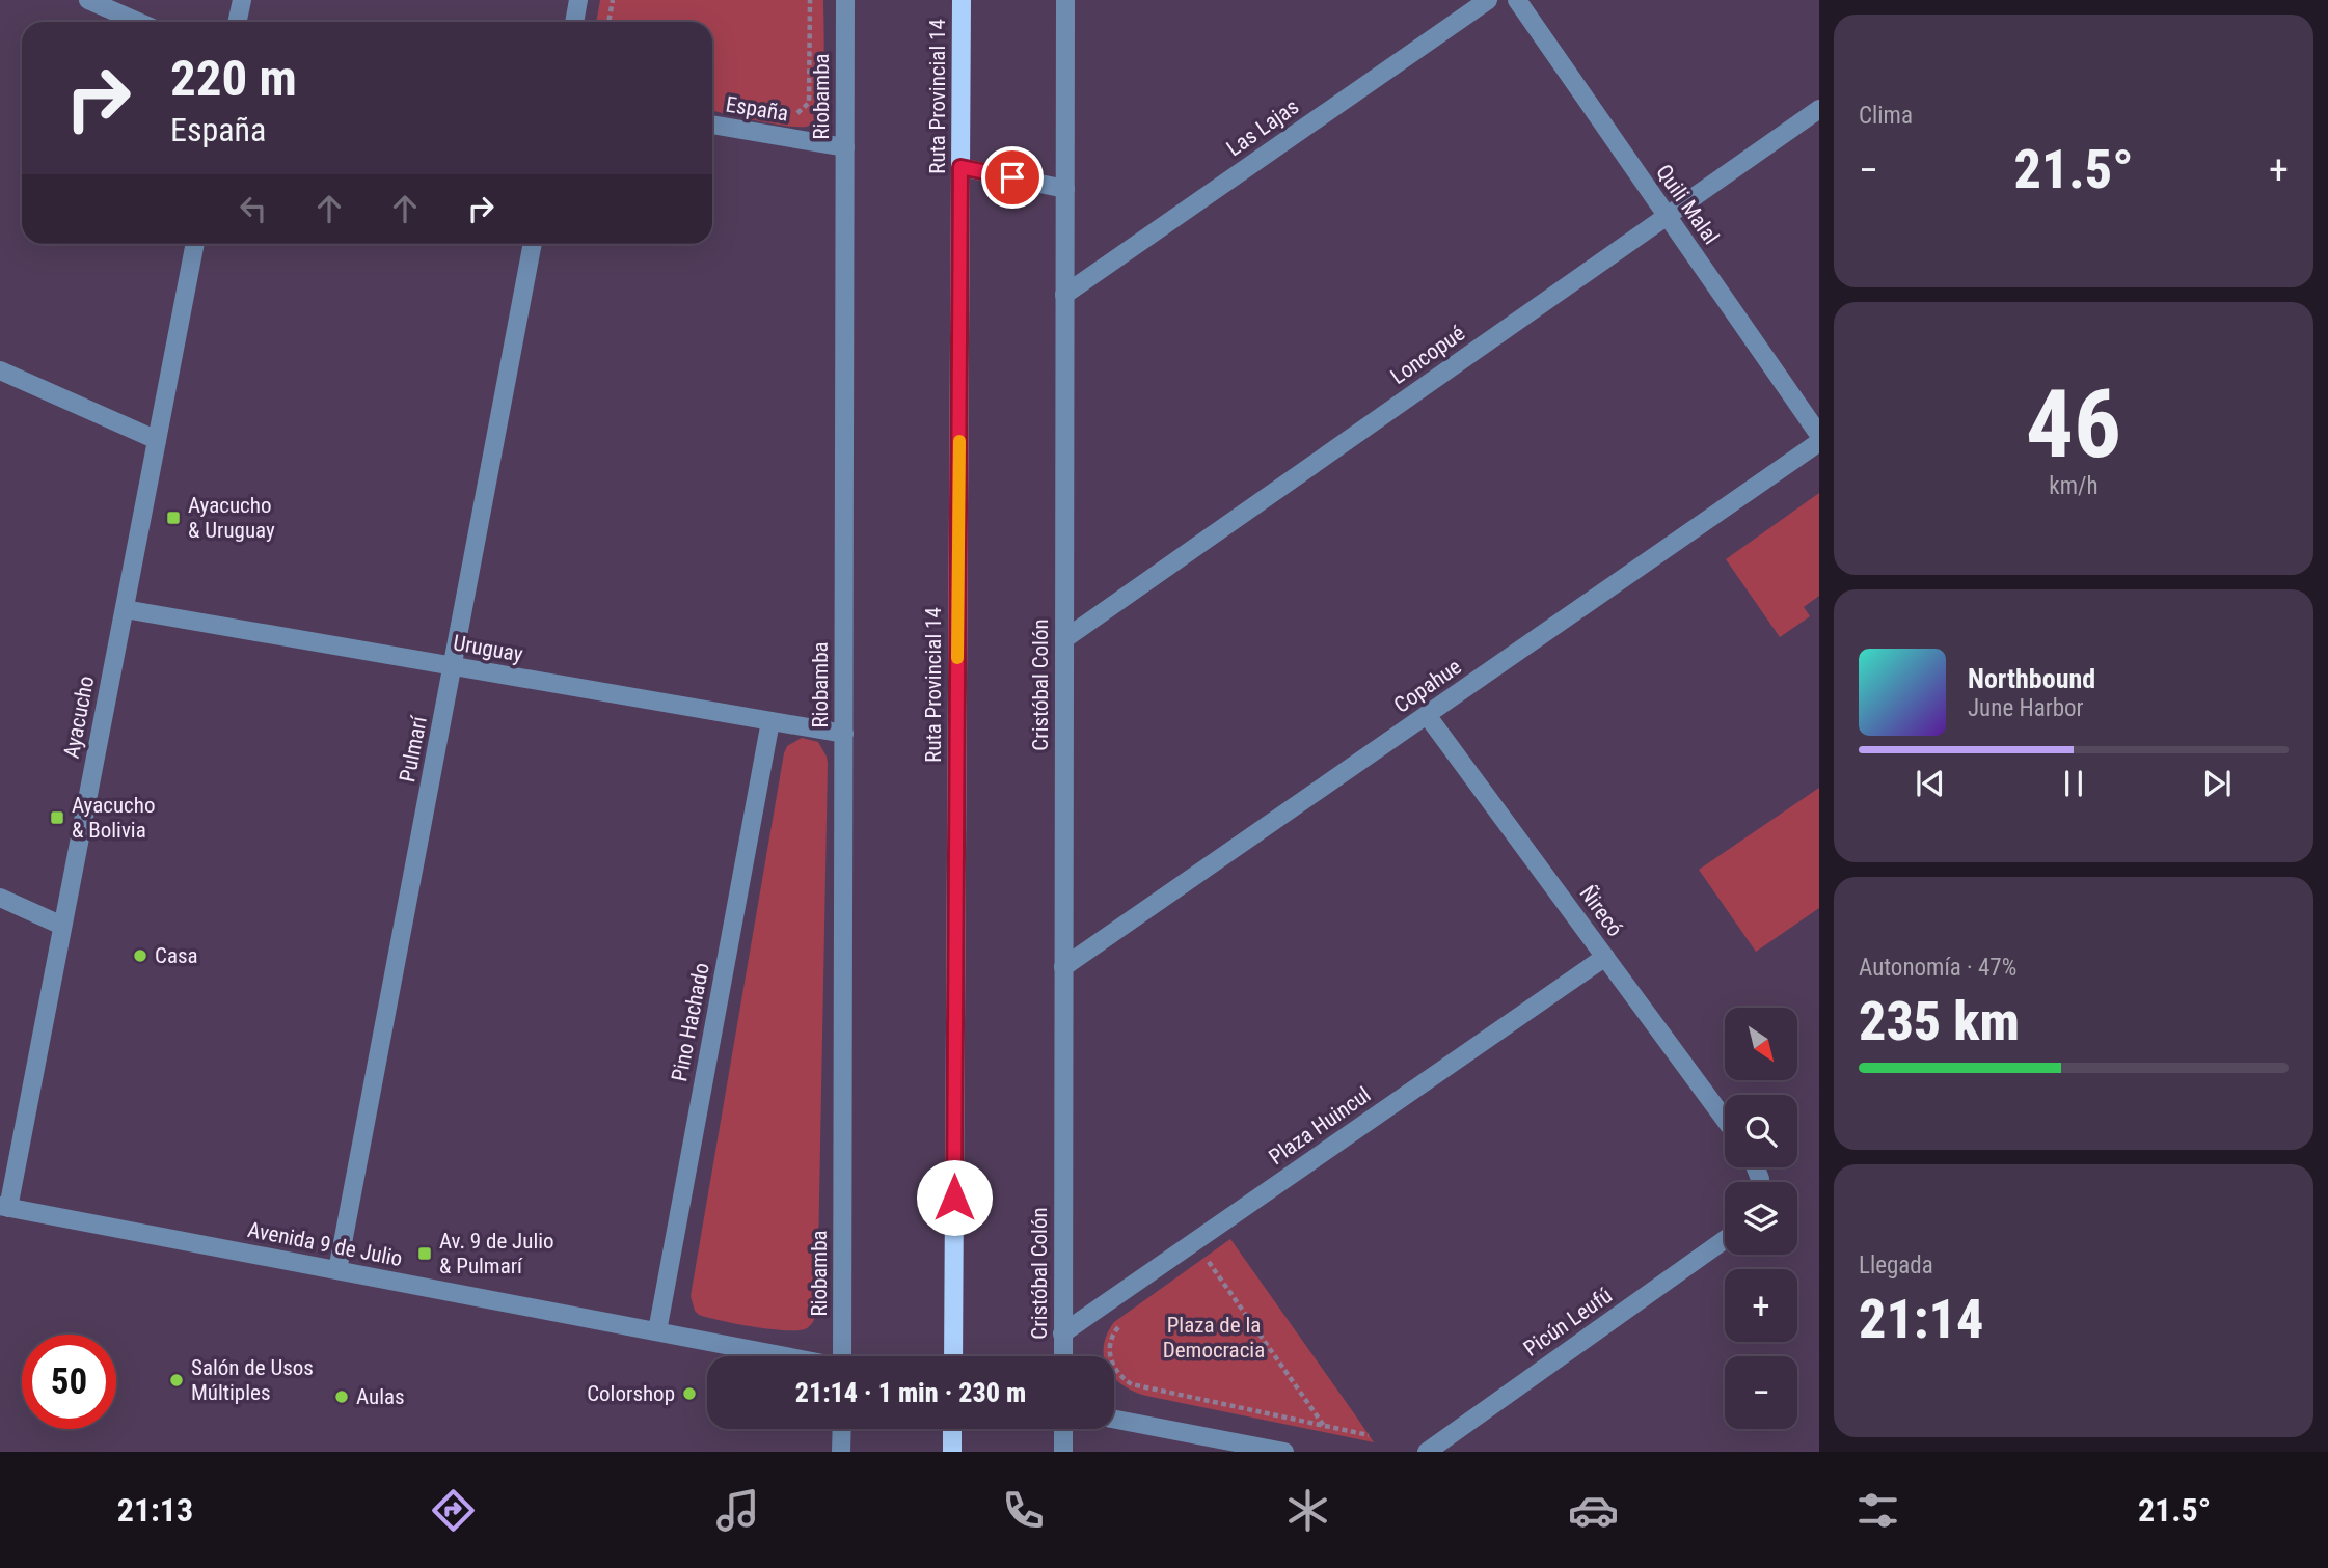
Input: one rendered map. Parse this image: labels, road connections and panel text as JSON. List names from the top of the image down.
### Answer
{
  "streets": {
    "main road": ["Ruta Provincial 14"],
    "street": [
      "Riobamba",
      "España",
      "Las Lajas",
      "Quili Malal",
      "Loncopué",
      "Uruguay",
      "Cristóbal Colón",
      "Copahue",
      "Ayacucho",
      "Pulmarí",
      "Ñirecó",
      "Pino Hachado",
      "Plaza Huincul",
      "Avenida 9 de Julio",
      "Picún Leufú"
    ]
  },
  "crossings": [
    ["Riobamba", "España"],
    ["Riobamba", "Uruguay"],
    ["Las Lajas", "Cristóbal Colón"],
    ["Quili Malal", "Loncopué"],
    ["Loncopué", "Cristóbal Colón"],
    ["Uruguay", "Ayacucho"],
    ["Uruguay", "Pulmarí"],
    ["Uruguay", "Pino Hachado"],
    ["Cristóbal Colón", "Copahue"],
    ["Cristóbal Colón", "Plaza Huincul"],
    ["Copahue", "Ñirecó"],
    ["Ayacucho", "Avenida 9 de Julio"],
    ["Pulmarí", "Avenida 9 de Julio"],
    ["Ñirecó", "Plaza Huincul"],
    ["Pino Hachado", "Avenida 9 de Julio"]
  ],
  "parks": ["Plaza de la Democracia"],
  "places": {
    "transit": ["Ayacucho & Uruguay", "Ayacucho & Bolivia", "Av. 9 de Julio & Pulmarí"],
    "other": [
      "Casa",
      "Salón de Usos Múltiples",
      "Colorshop",
      "Aulas"
    ]
  },
  "north": "bottom right",
  "page": {
    "tile": [
      "Clima",
      ["46", "km/h"],
      ["Autonomía · 47%", "235 km"],
      ["Llegada", "21:14"]
    ],
    "turn": ["220 m", "España"],
    "heat": ["−", "21.5°", "+"],
    "song": ["Northbound", "June Harbor"],
    "map_buttons": ["+", "−"],
    "limit": "50",
    "trip": "21:14 · 1 min · 230 m",
    "tabs": ["21:13", "21.5°"]
  }
}
